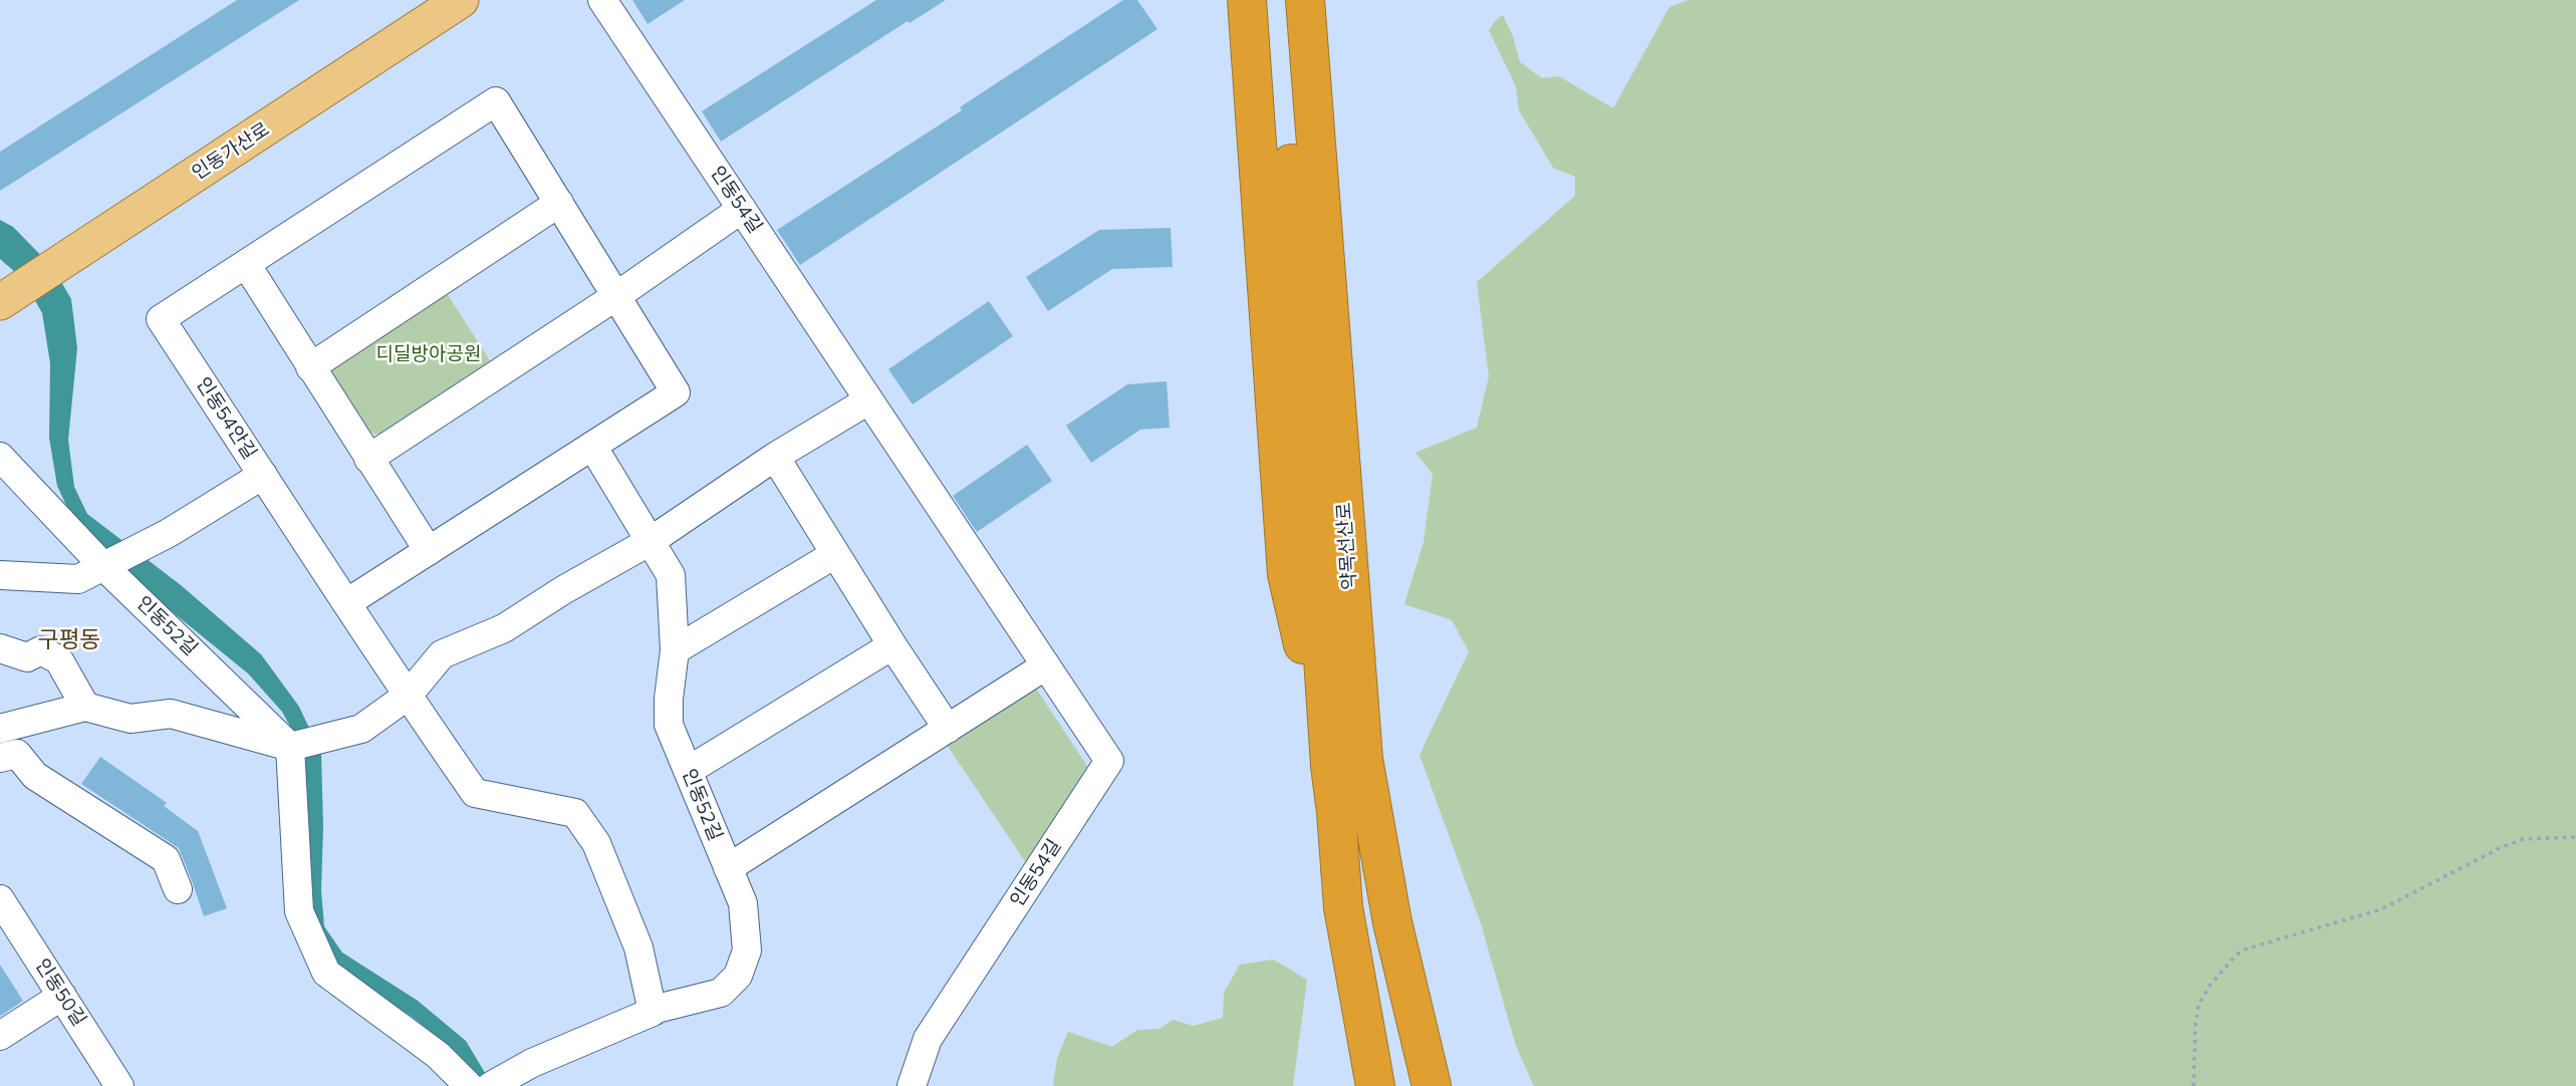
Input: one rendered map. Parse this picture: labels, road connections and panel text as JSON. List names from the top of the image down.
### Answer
{
  "streets": {
    "highway": ["약목선산로"],
    "main road": ["인동가산로"],
    "street": [
      "인동54길",
      "인동54안길",
      "인동52길",
      "인동50길"
    ]
  },
  "districts": ["구평동"],
  "parks": ["디딜방아공원"]
}
